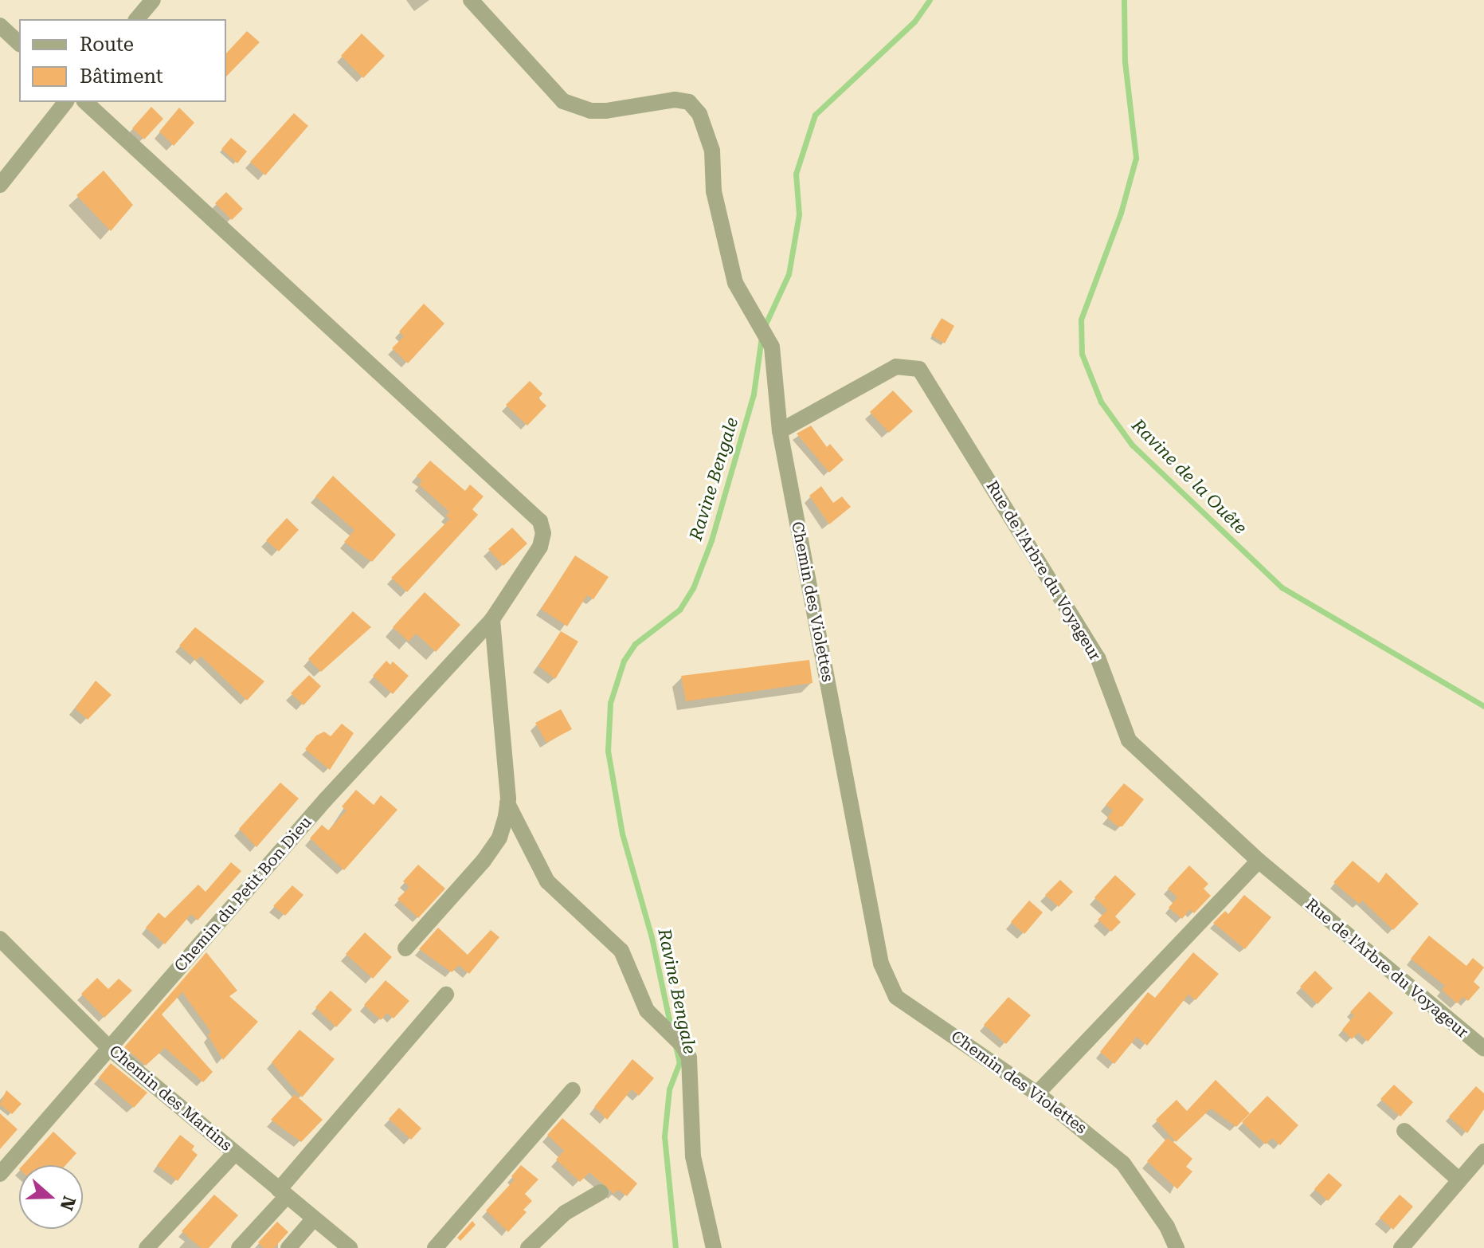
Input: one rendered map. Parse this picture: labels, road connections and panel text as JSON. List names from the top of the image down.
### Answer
{
  "streets": {
    "street": [
      "Rue de l'Arbre du Voyageur",
      "Chemin des Violettes",
      "Chemin du Petit Bon Dieu",
      "Chemin des Martins"
    ]
  },
  "crossings": [
    ["Rue de l'Arbre du Voyageur", "Chemin des Violettes"],
    ["Chemin du Petit Bon Dieu", "Chemin des Martins"]
  ],
  "water": ["Ravine de la Ouête", "Ravine Bengale"],
  "legend": ["Route", "Bâtiment"],
  "north": "right"
}
